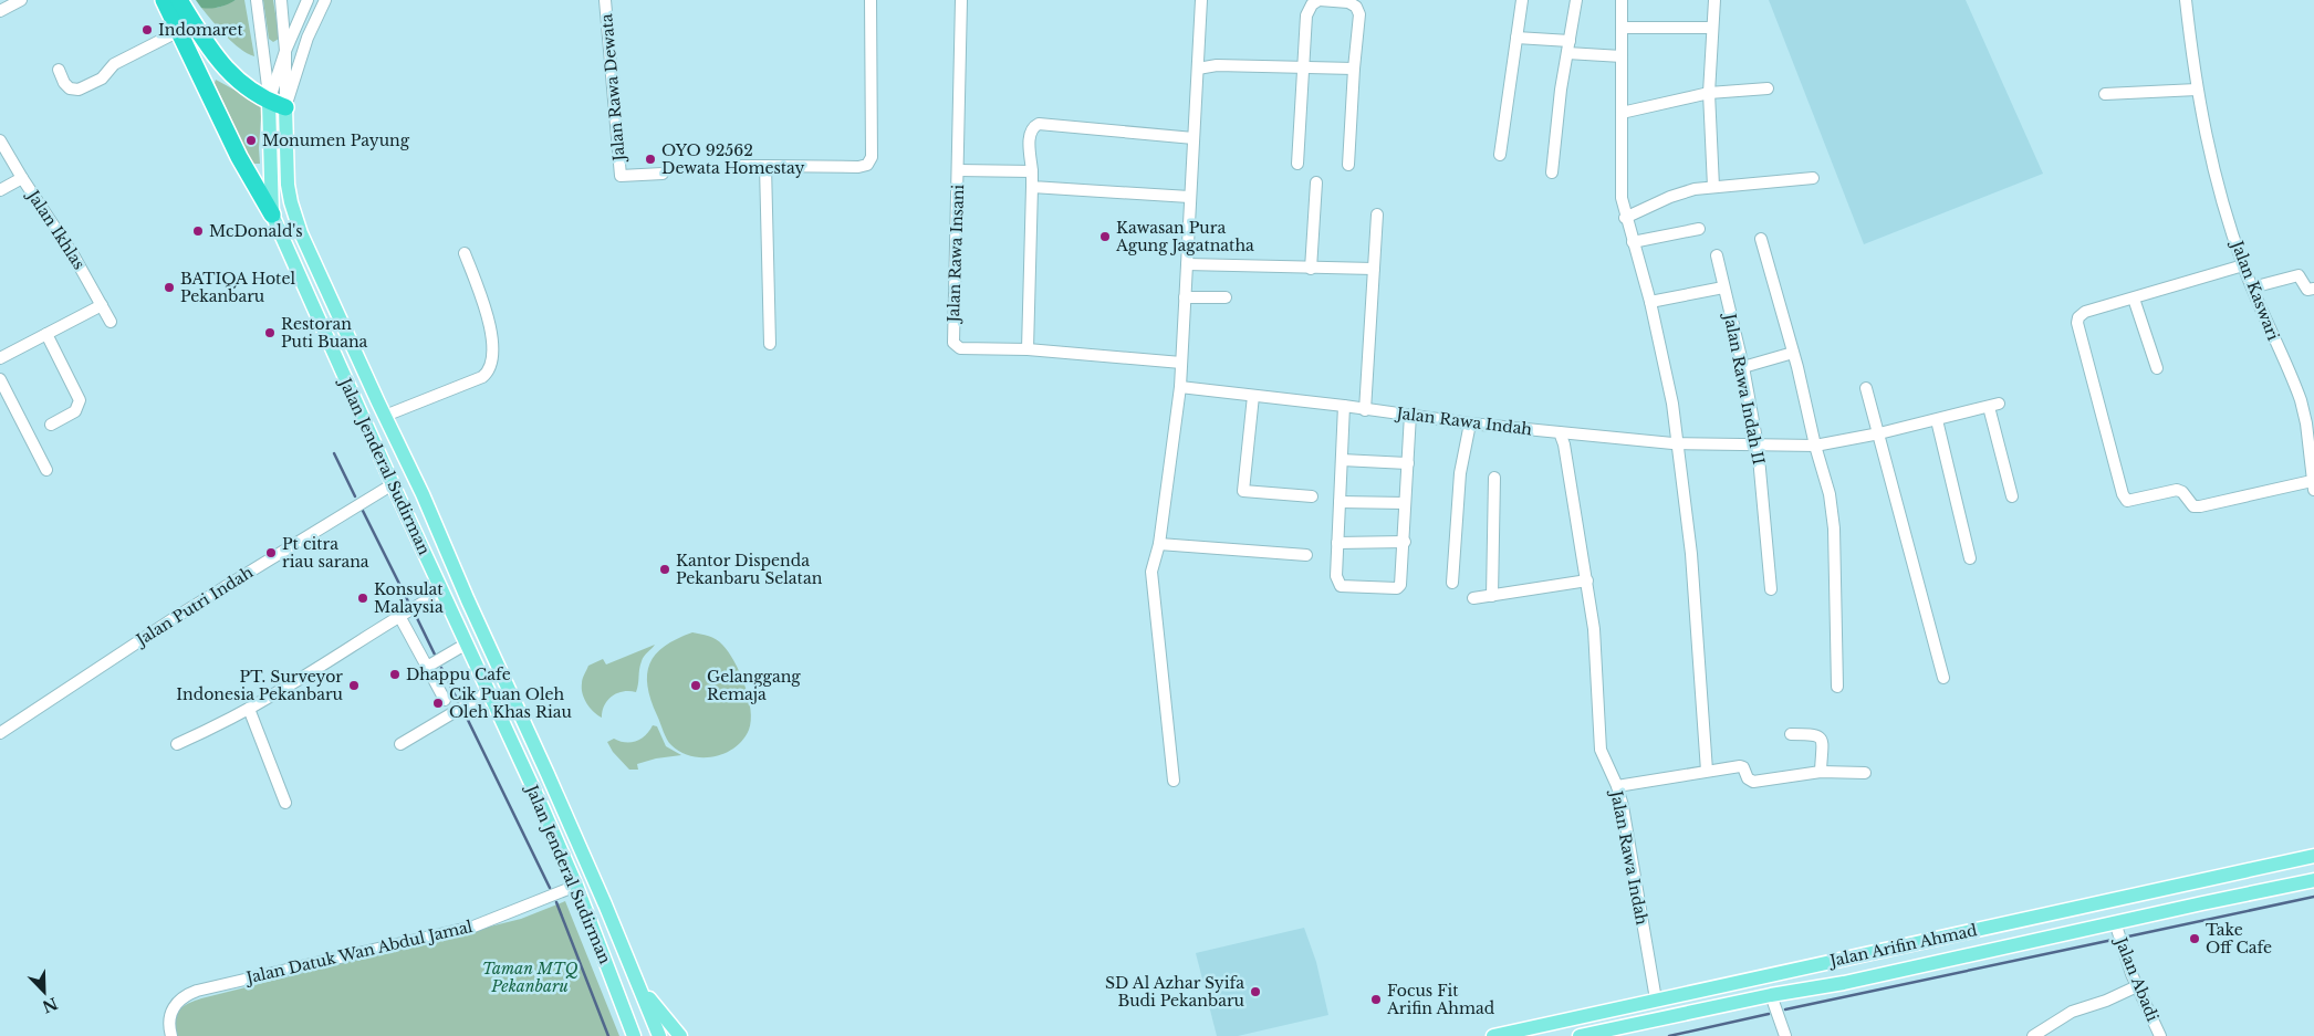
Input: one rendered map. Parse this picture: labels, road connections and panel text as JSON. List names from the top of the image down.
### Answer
{
  "streets": {
    "main road": ["Jalan Jenderal Sudirman", "Jalan Arifin Ahmad"],
    "street": [
      "Jalan Rawa Dewata",
      "Jalan Ikhlas",
      "Jalan Rawa Insani",
      "Jalan Kaswari",
      "Jalan Rawa Indah II",
      "Jalan Rawa Indah",
      "Jalan Putri Indah",
      "Jalan Datuk Wan Abdul Jamal",
      "Jalan Abadi"
    ]
  },
  "crossings": [
    ["Jalan Rawa Indah", "Jalan Arifin Ahmad"],
    ["Jalan Jenderal Sudirman", "Jalan Putri Indah"],
    ["Jalan Jenderal Sudirman", "Jalan Datuk Wan Abdul Jamal"],
    ["Jalan Arifin Ahmad", "Jalan Abadi"]
  ],
  "parks": ["Taman MTQ Pekanbaru"],
  "places": [
    "Indomaret",
    "Monumen Payung",
    "OYO 92562 Dewata Homestay",
    "McDonald's",
    "Kawasan Pura Agung Jagatnatha",
    "BATIQA Hotel Pekanbaru",
    "Restoran Puti Buana",
    "Pt citra riau sarana",
    "Kantor Dispenda Pekanbaru Selatan",
    "Konsulat Malaysia",
    "Dhappu Cafe",
    "PT. Surveyor Indonesia Pekanbaru",
    "Gelanggang Remaja",
    "Cik Puan Oleh Oleh Khas Riau",
    "Take Off Cafe",
    "SD Al Azhar Syifa Budi Pekanbaru",
    "Focus Fit Arifin Ahmad"
  ],
  "north": "bottom right"
}
